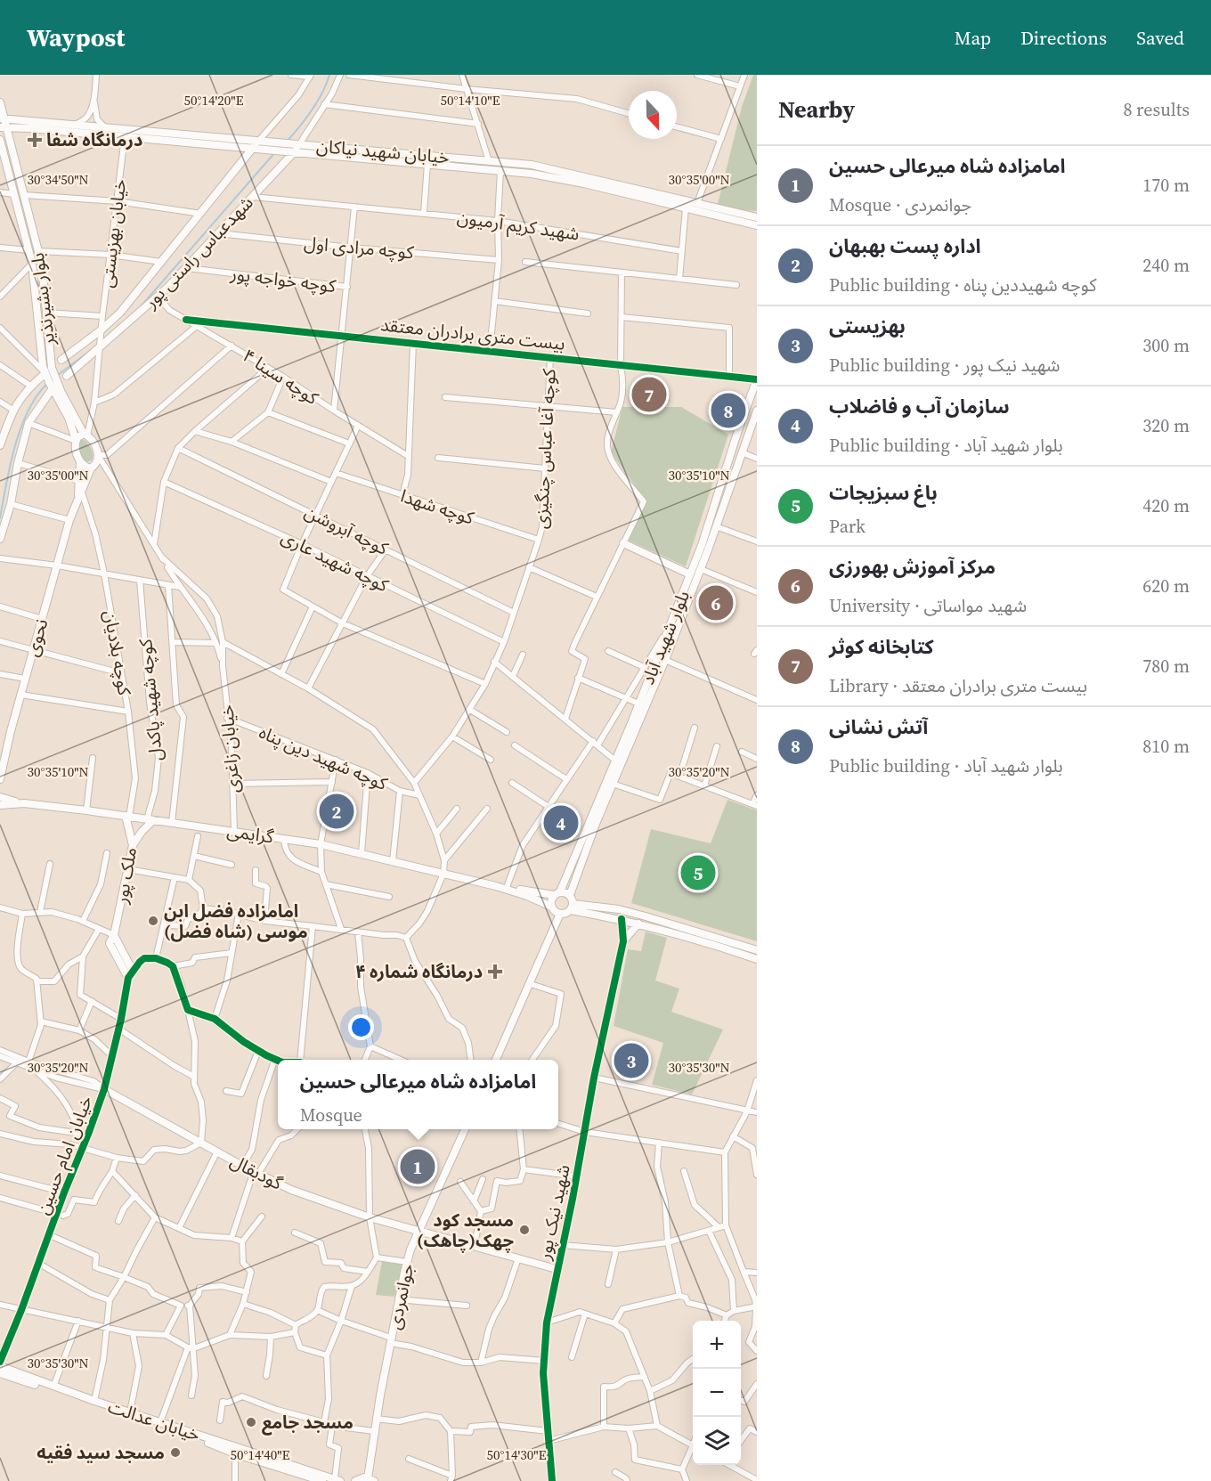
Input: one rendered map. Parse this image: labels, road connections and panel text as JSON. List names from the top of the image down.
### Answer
{
  "streets": {
    "main road": [
      "خیابان شهید نیاکان",
      "شهدعباس راستی پور",
      "بلوار بشیرنذیر",
      "نحوی",
      "بلوار شهید آباد",
      "گرایمی",
      "ملک پور",
      "خیابان امام حسین",
      "گودبقال",
      "شهید نیک پور",
      "جوانمردی",
      "خیابان عدالت"
    ],
    "street": [
      "شهید کریم آرمیون",
      "خیابان بهزیستی",
      "کوچه مرادی اول",
      "کوچه خواجه پور",
      "بیست متری برادران معتقد",
      "کوچه سینا ۴",
      "کوچه آغا عباس چنگیزی",
      "کوچه شهدا",
      "کوچه آبروشن",
      "کوچه شهید عاری",
      "کوچه بلادیان",
      "کوچه شهید پاکدل",
      "خیابان زاغری",
      "کوچه شهید دین پناه"
    ]
  },
  "crossings": [
    ["خیابان شهید نیاکان", "خیابان بهزیستی"],
    ["خیابان شهید نیاکان", "شهدعباس راستی پور"],
    ["خیابان شهید نیاکان", "بلوار بشیرنذیر"],
    ["شهید کریم آرمیون", "شهدعباس راستی پور"],
    ["خیابان بهزیستی", "شهدعباس راستی پور"],
    ["کوچه مرادی اول", "شهدعباس راستی پور"],
    ["شهدعباس راستی پور", "کوچه خواجه پور"],
    ["شهدعباس راستی پور", "کوچه سینا ۴"],
    ["بیست متری برادران معتقد", "کوچه سینا ۴"],
    ["بیست متری برادران معتقد", "کوچه آغا عباس چنگیزی"],
    ["بیست متری برادران معتقد", "بلوار شهید آباد"],
    ["کوچه آغا عباس چنگیزی", "کوچه شهدا"],
    ["کوچه آغا عباس چنگیزی", "کوچه آبروشن"],
    ["کوچه آغا عباس چنگیزی", "کوچه شهید عاری"],
    ["نحوی", "کوچه بلادیان"],
    ["کوچه بلادیان", "گرایمی"],
    ["کوچه بلادیان", "ملک پور"],
    ["کوچه شهید پاکدل", "گرایمی"],
    ["خیابان زاغری", "کوچه شهید دین پناه"],
    ["خیابان زاغری", "گرایمی"],
    ["گرایمی", "ملک پور"],
    ["خیابان امام حسین", "گودبقال"],
    ["گودبقال", "شهید نیک پور"],
    ["گودبقال", "جوانمردی"]
  ],
  "places": {
    "health": ["درمانگاه شفا", "درمانگاه شماره ۴"],
    "other": [
      "امامزاده فضل ابن موسی (شاه فضل)",
      "مسجد کود چهک(چاهک)",
      "مسجد جامع",
      "مسجد سید فقیه"
    ]
  },
  "north": "bottom",
  "page": {
    "header": "Waypost",
    "nav": ["Map", "Directions", "Saved"],
    "heading": ["Nearby", "8 results"],
    "list": [
      {
        "mark": "1",
        "name": "امامزاده شاه میرعالی حسین",
        "note": "Mosque · جوانمردی",
        "value": "170 m"
      },
      {
        "mark": "2",
        "name": "اداره پست بهبهان",
        "note": "Public building · کوچه شهیددین پناه",
        "value": "240 m"
      },
      {
        "mark": "3",
        "name": "بهزیستی",
        "note": "Public building · شهید نیک پور",
        "value": "300 m"
      },
      {
        "mark": "4",
        "name": "سازمان آب و فاضلاب",
        "note": "Public building · بلوار شهید آباد",
        "value": "320 m"
      },
      {
        "mark": "5",
        "name": "باغ سبزیجات",
        "note": "Park",
        "value": "420 m"
      },
      {
        "mark": "6",
        "name": "مرکز آموزش بهورزی",
        "note": "University · شهید مواساتی",
        "value": "620 m"
      },
      {
        "mark": "7",
        "name": "کتابخانه کوثر",
        "note": "Library · بیست متری برادران معتقد",
        "value": "780 m"
      },
      {
        "mark": "8",
        "name": "آتش نشانی",
        "note": "Public building · بلوار شهید آباد",
        "value": "810 m"
      }
    ],
    "pins": [
      "7",
      "8",
      "6",
      "2",
      "4",
      "5",
      "3",
      "1"
    ],
    "popup": ["امامزاده شاه میرعالی حسین", "Mosque"],
    "map_buttons": ["+", "−"]
  },
  "coordinates": [
    "50°14'10\"E",
    "50°14'20\"E",
    "30°35'00\"N",
    "30°34'50\"N",
    "30°35'10\"N",
    "30°35'20\"N",
    "30°35'30\"N",
    "50°14'40\"E",
    "50°14'30\"E"
  ]
}
